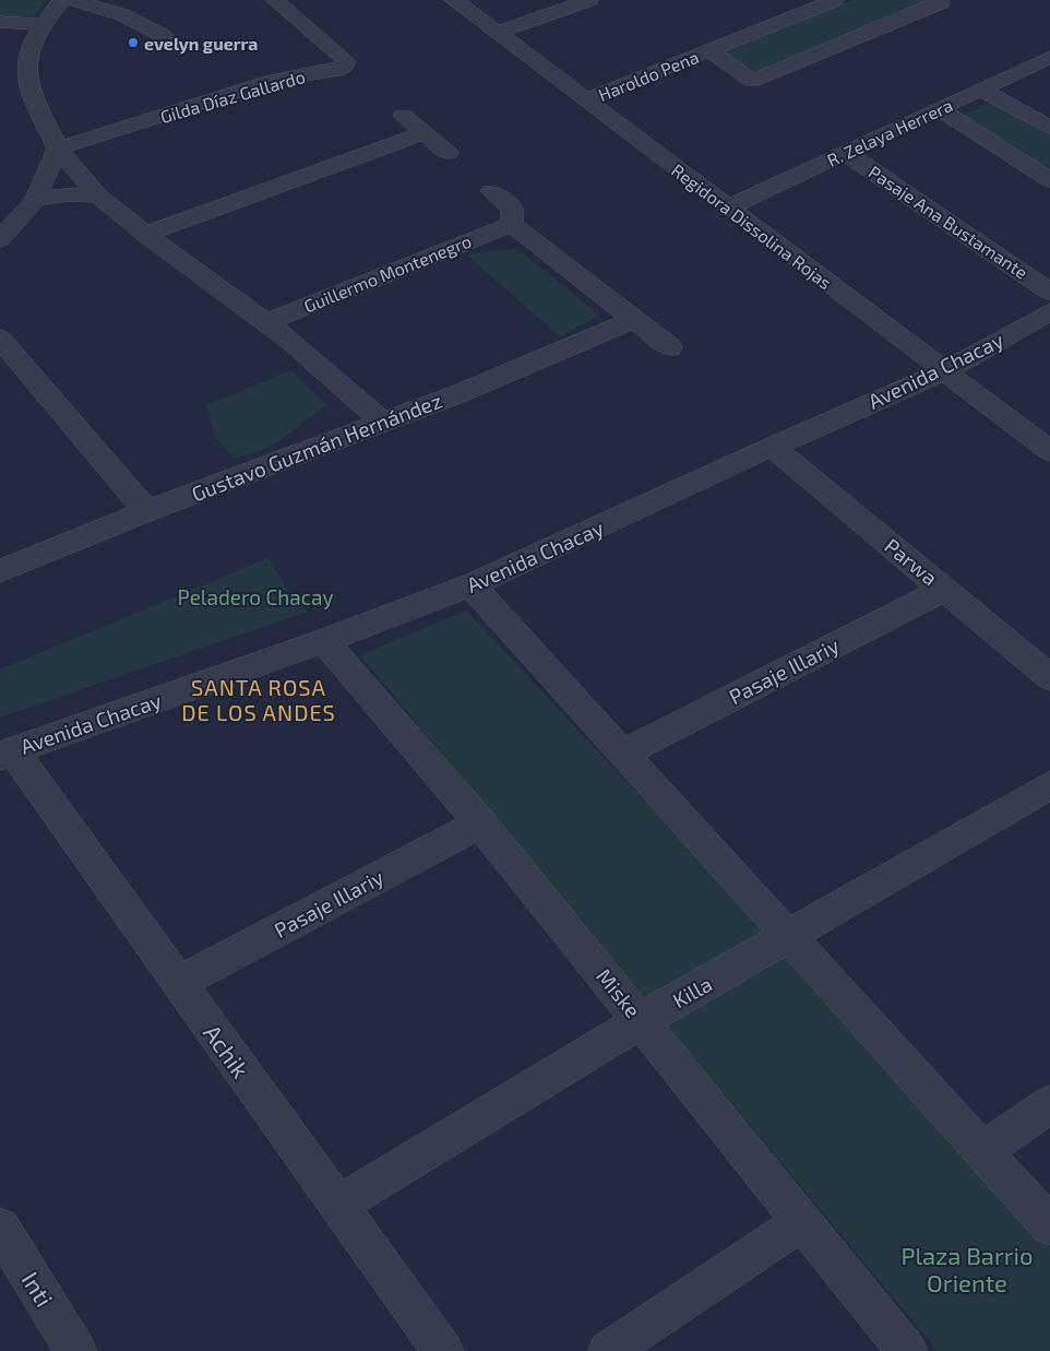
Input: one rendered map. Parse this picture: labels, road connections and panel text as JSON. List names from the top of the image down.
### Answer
{
  "streets": {
    "street": [
      "Haroldo Pena",
      "Gilda Díaz Gallardo",
      "R. Zelaya Herrera",
      "Pasaje Ana Bustamante",
      "Regidora Dissolina Rojas",
      "Guillermo Montenegro",
      "Avenida Chacay",
      "Gustavo Guzmán Hernández",
      "Parwa",
      "Pasaje Illariy",
      "Killa",
      "Miske",
      "Achik",
      "Inti"
    ]
  },
  "crossings": [
    ["Haroldo Pena", "Regidora Dissolina Rojas"],
    ["R. Zelaya Herrera", "Pasaje Ana Bustamante"],
    ["R. Zelaya Herrera", "Regidora Dissolina Rojas"],
    ["Regidora Dissolina Rojas", "Avenida Chacay"],
    ["Avenida Chacay", "Parwa"],
    ["Avenida Chacay", "Miske"],
    ["Avenida Chacay", "Achik"],
    ["Parwa", "Pasaje Illariy"],
    ["Pasaje Illariy", "Miske"],
    ["Pasaje Illariy", "Achik"],
    ["Killa", "Miske"],
    ["Killa", "Achik"]
  ],
  "districts": ["SANTA ROSA DE LOS ANDES"],
  "parks": ["Peladero Chacay", "Plaza Barrio Oriente"],
  "places": ["evelyn guerra"]
}
